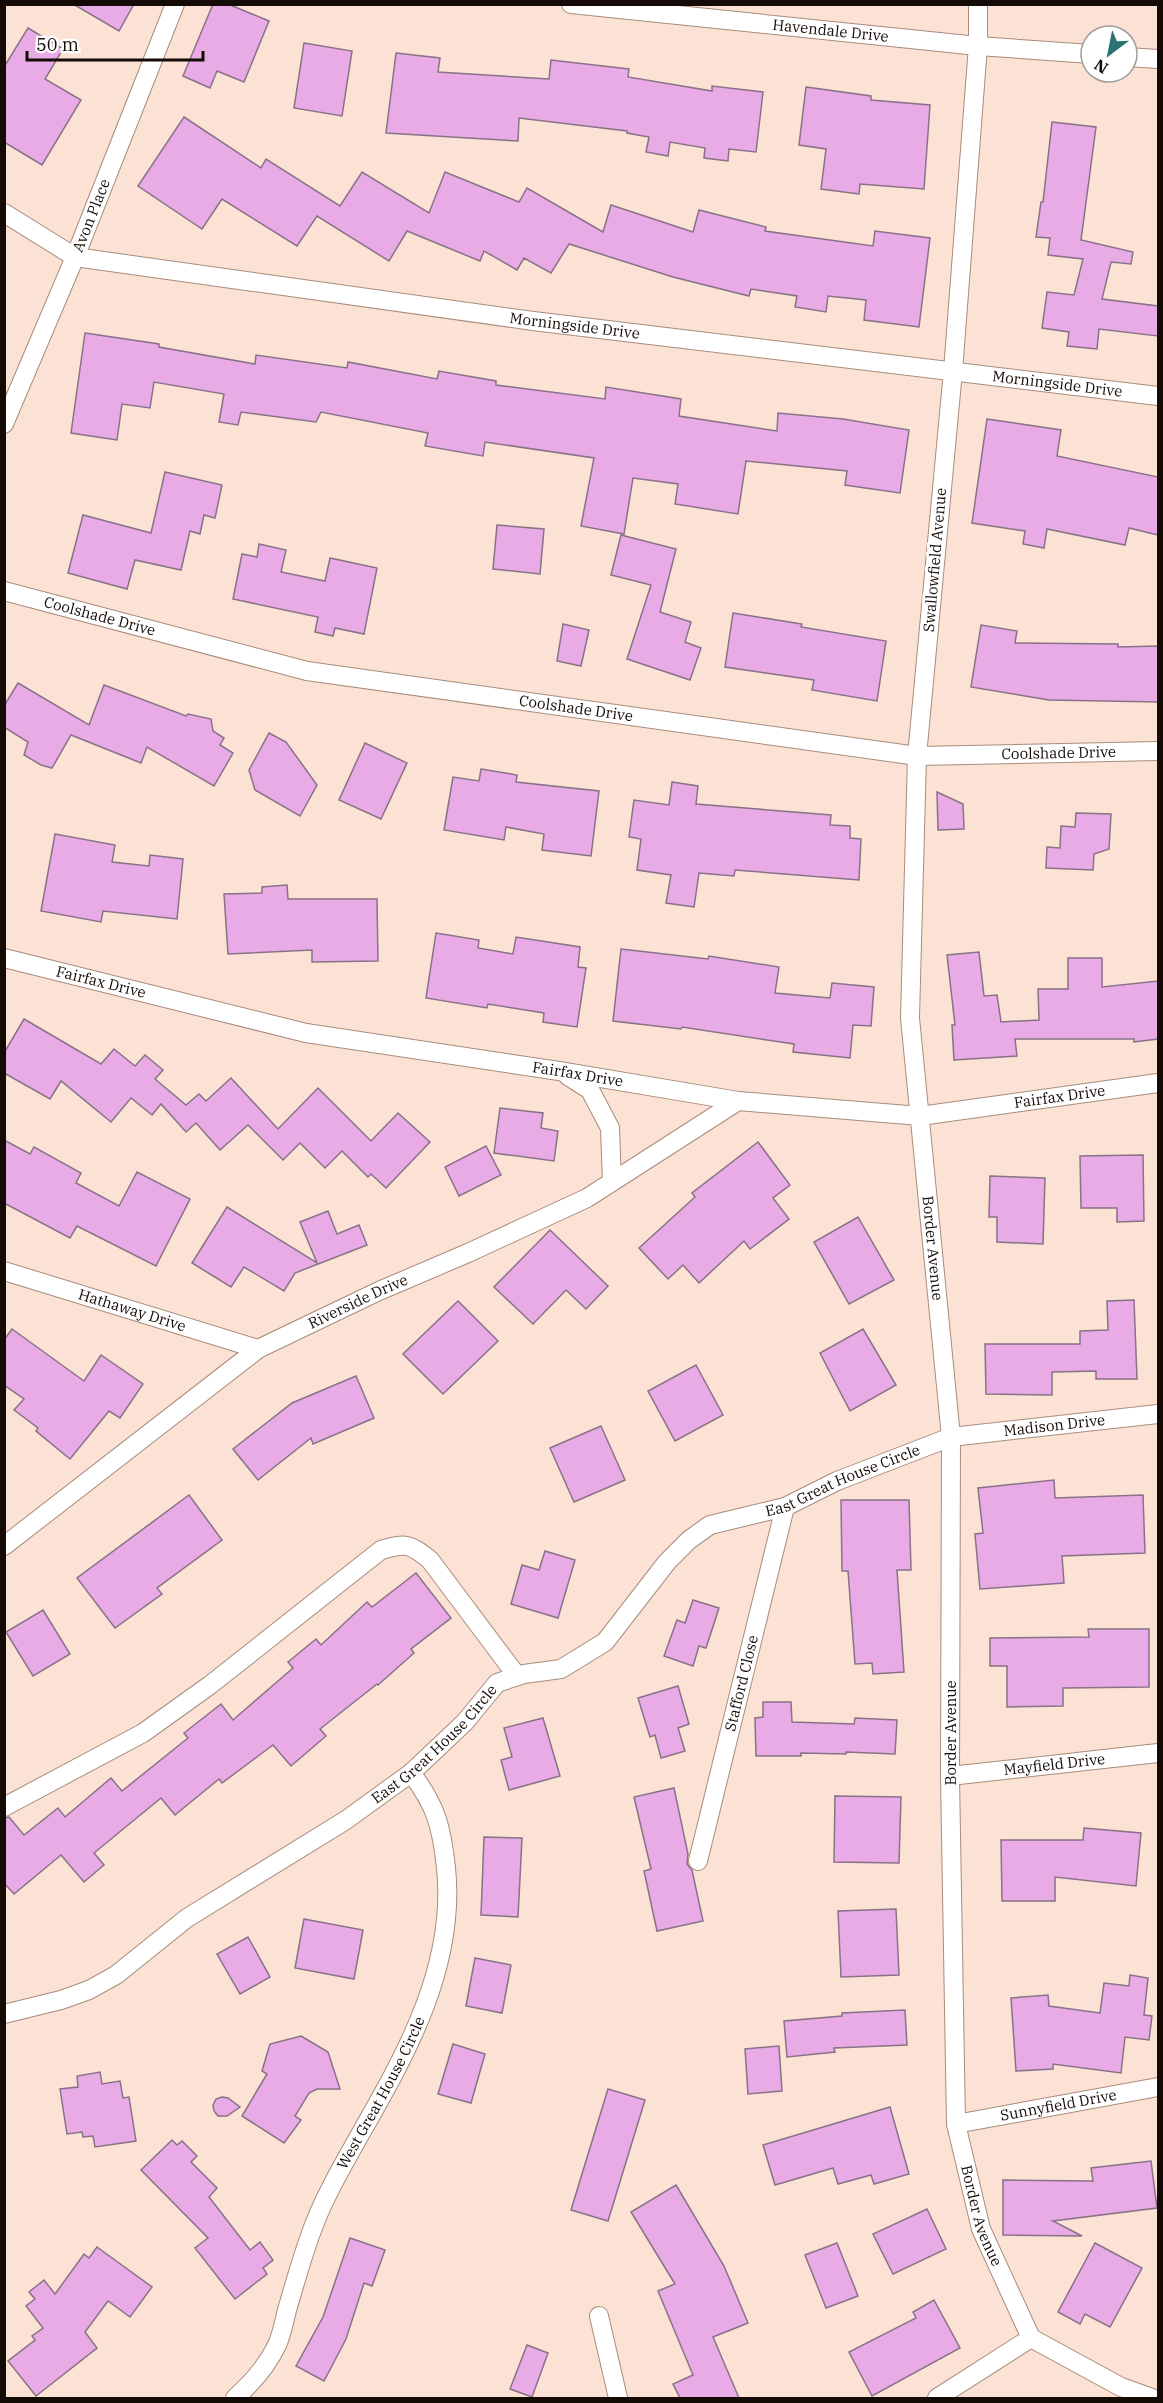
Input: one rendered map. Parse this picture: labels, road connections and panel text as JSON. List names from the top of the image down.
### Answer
{
  "streets": {
    "street": [
      "Havendale Drive",
      "Avon Place",
      "Morningside Drive",
      "Swallowfield Avenue",
      "Coolshade Drive",
      "Fairfax Drive",
      "Border Avenue",
      "Riverside Drive",
      "Hathaway Drive",
      "Madison Drive",
      "East Great House Circle",
      "Stafford Close",
      "Mayfield Drive",
      "West Great House Circle",
      "Sunnyfield Drive"
    ]
  },
  "crossings": [
    ["Havendale Drive", "Swallowfield Avenue"],
    ["Avon Place", "Morningside Drive"],
    ["Morningside Drive", "Swallowfield Avenue"],
    ["Swallowfield Avenue", "Coolshade Drive"],
    ["Swallowfield Avenue", "Fairfax Drive"],
    ["Swallowfield Avenue", "Border Avenue"],
    ["Fairfax Drive", "Border Avenue"],
    ["Fairfax Drive", "Riverside Drive"],
    ["Border Avenue", "Madison Drive"],
    ["Border Avenue", "East Great House Circle"],
    ["Border Avenue", "Mayfield Drive"],
    ["Border Avenue", "Sunnyfield Drive"],
    ["Riverside Drive", "Hathaway Drive"],
    ["Madison Drive", "East Great House Circle"],
    ["East Great House Circle", "Stafford Close"],
    ["East Great House Circle", "West Great House Circle"]
  ],
  "scale_bar": "50 m",
  "north": "bottom left"
}
